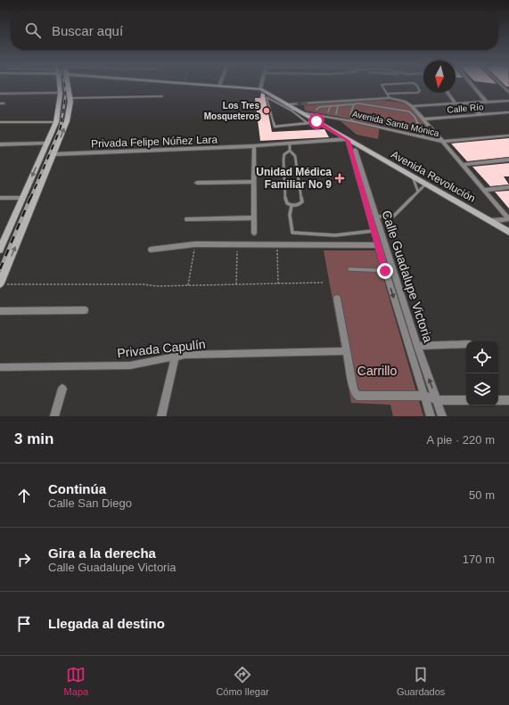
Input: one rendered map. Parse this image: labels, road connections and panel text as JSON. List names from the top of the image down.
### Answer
{
  "streets": {
    "main road": ["Avenida Revolución"],
    "street": [
      "Calle Río",
      "Avenida Santa Mónica",
      "Privada Felipe Núñez Lara",
      "Calle Guadalupe Victoria",
      "Privada Capulín"
    ]
  },
  "crossings": [
    ["Avenida Santa Mónica", "Avenida Revolución"],
    ["Privada Felipe Núñez Lara", "Avenida Revolución"],
    ["Privada Felipe Núñez Lara", "Calle Guadalupe Victoria"],
    ["Avenida Revolución", "Calle Guadalupe Victoria"]
  ],
  "parks": ["Carrillo"],
  "places": {
    "other": ["Los Tres Mosqueteros"],
    "health": ["Unidad Médica Familiar No 9"]
  },
  "north": "bottom",
  "page": {
    "search": "Buscar aquí",
    "heading": ["3 min", "A pie · 220 m"],
    "list": [
      ["Continúa", "Calle San Diego", "50 m"],
      ["Gira a la derecha", "Calle Guadalupe Victoria", "170 m"],
      "Llegada al destino"
    ],
    "nav": ["Mapa", "Cómo llegar", "Guardados"]
  }
}
